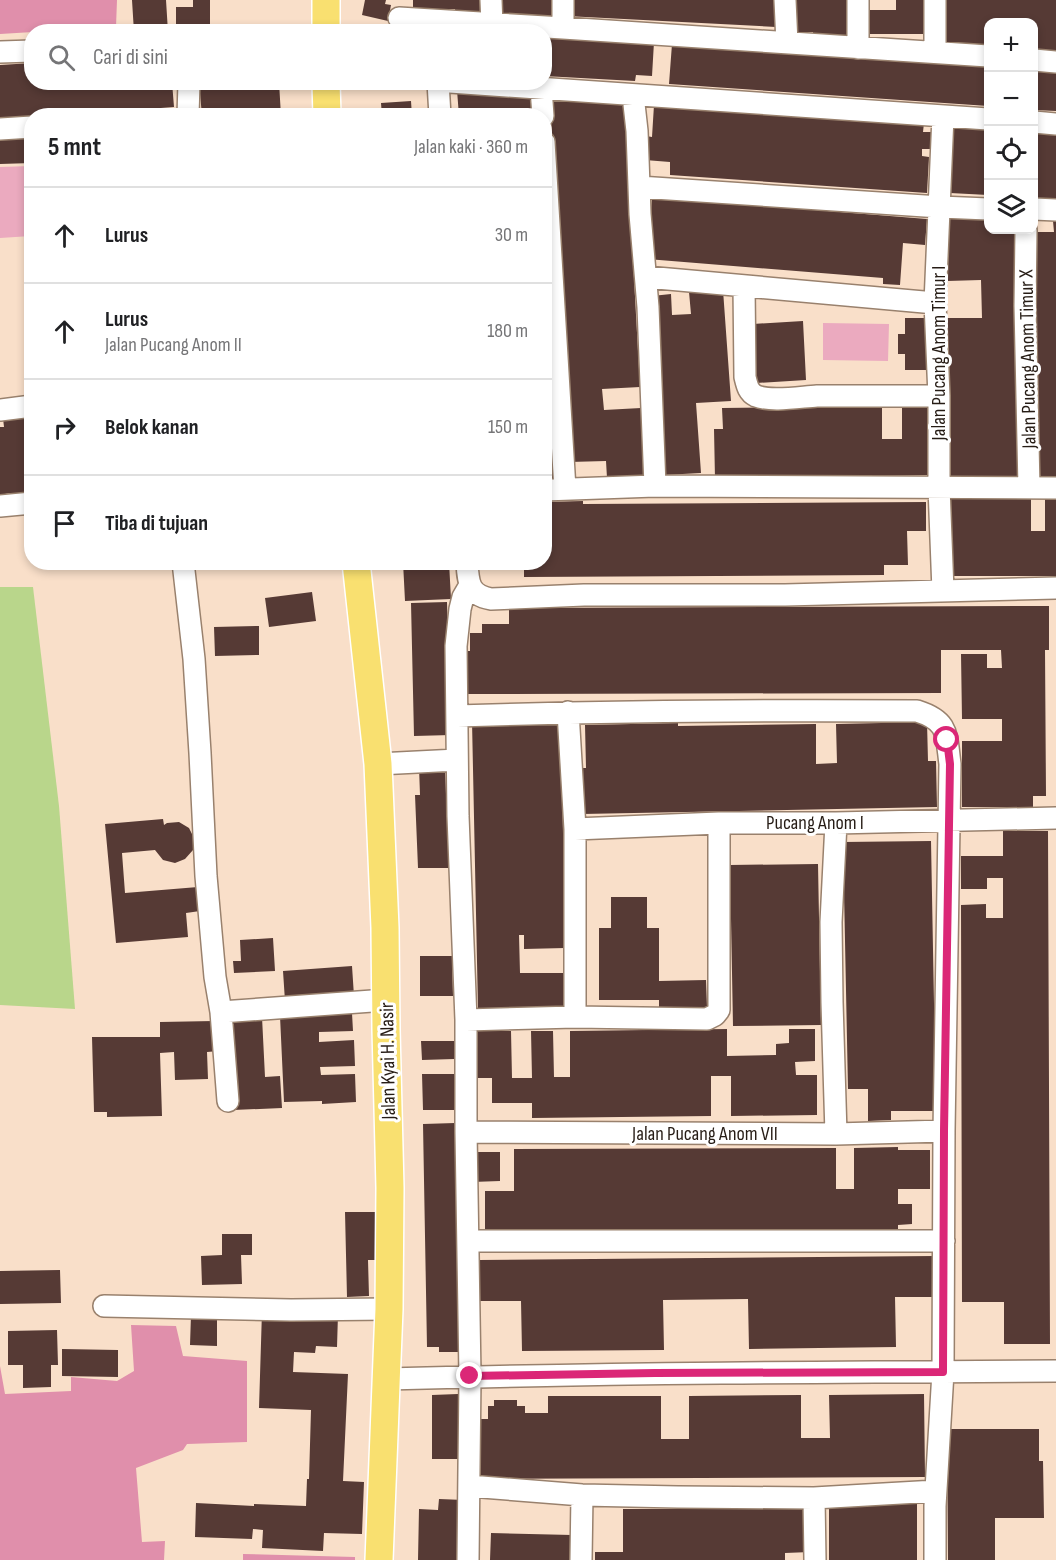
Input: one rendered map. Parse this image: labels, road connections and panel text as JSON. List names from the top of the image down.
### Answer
{
  "streets": {
    "main road": ["Jalan Kyai H. Nasir"],
    "street": [
      "Jalan Pucang Anom Timur I",
      "Jalan Pucang Anom Timur X",
      "Pucang Anom I",
      "Jalan Pucang Anom VII"
    ]
  },
  "page": {
    "map_buttons": ["+", "−"],
    "search": "Cari di sini",
    "heading": ["5 mnt", "Jalan kaki · 360 m"],
    "list": [
      ["Lurus", "30 m"],
      ["Lurus", "Jalan Pucang Anom II", "180 m"],
      ["Belok kanan", "150 m"],
      "Tiba di tujuan"
    ]
  }
}
